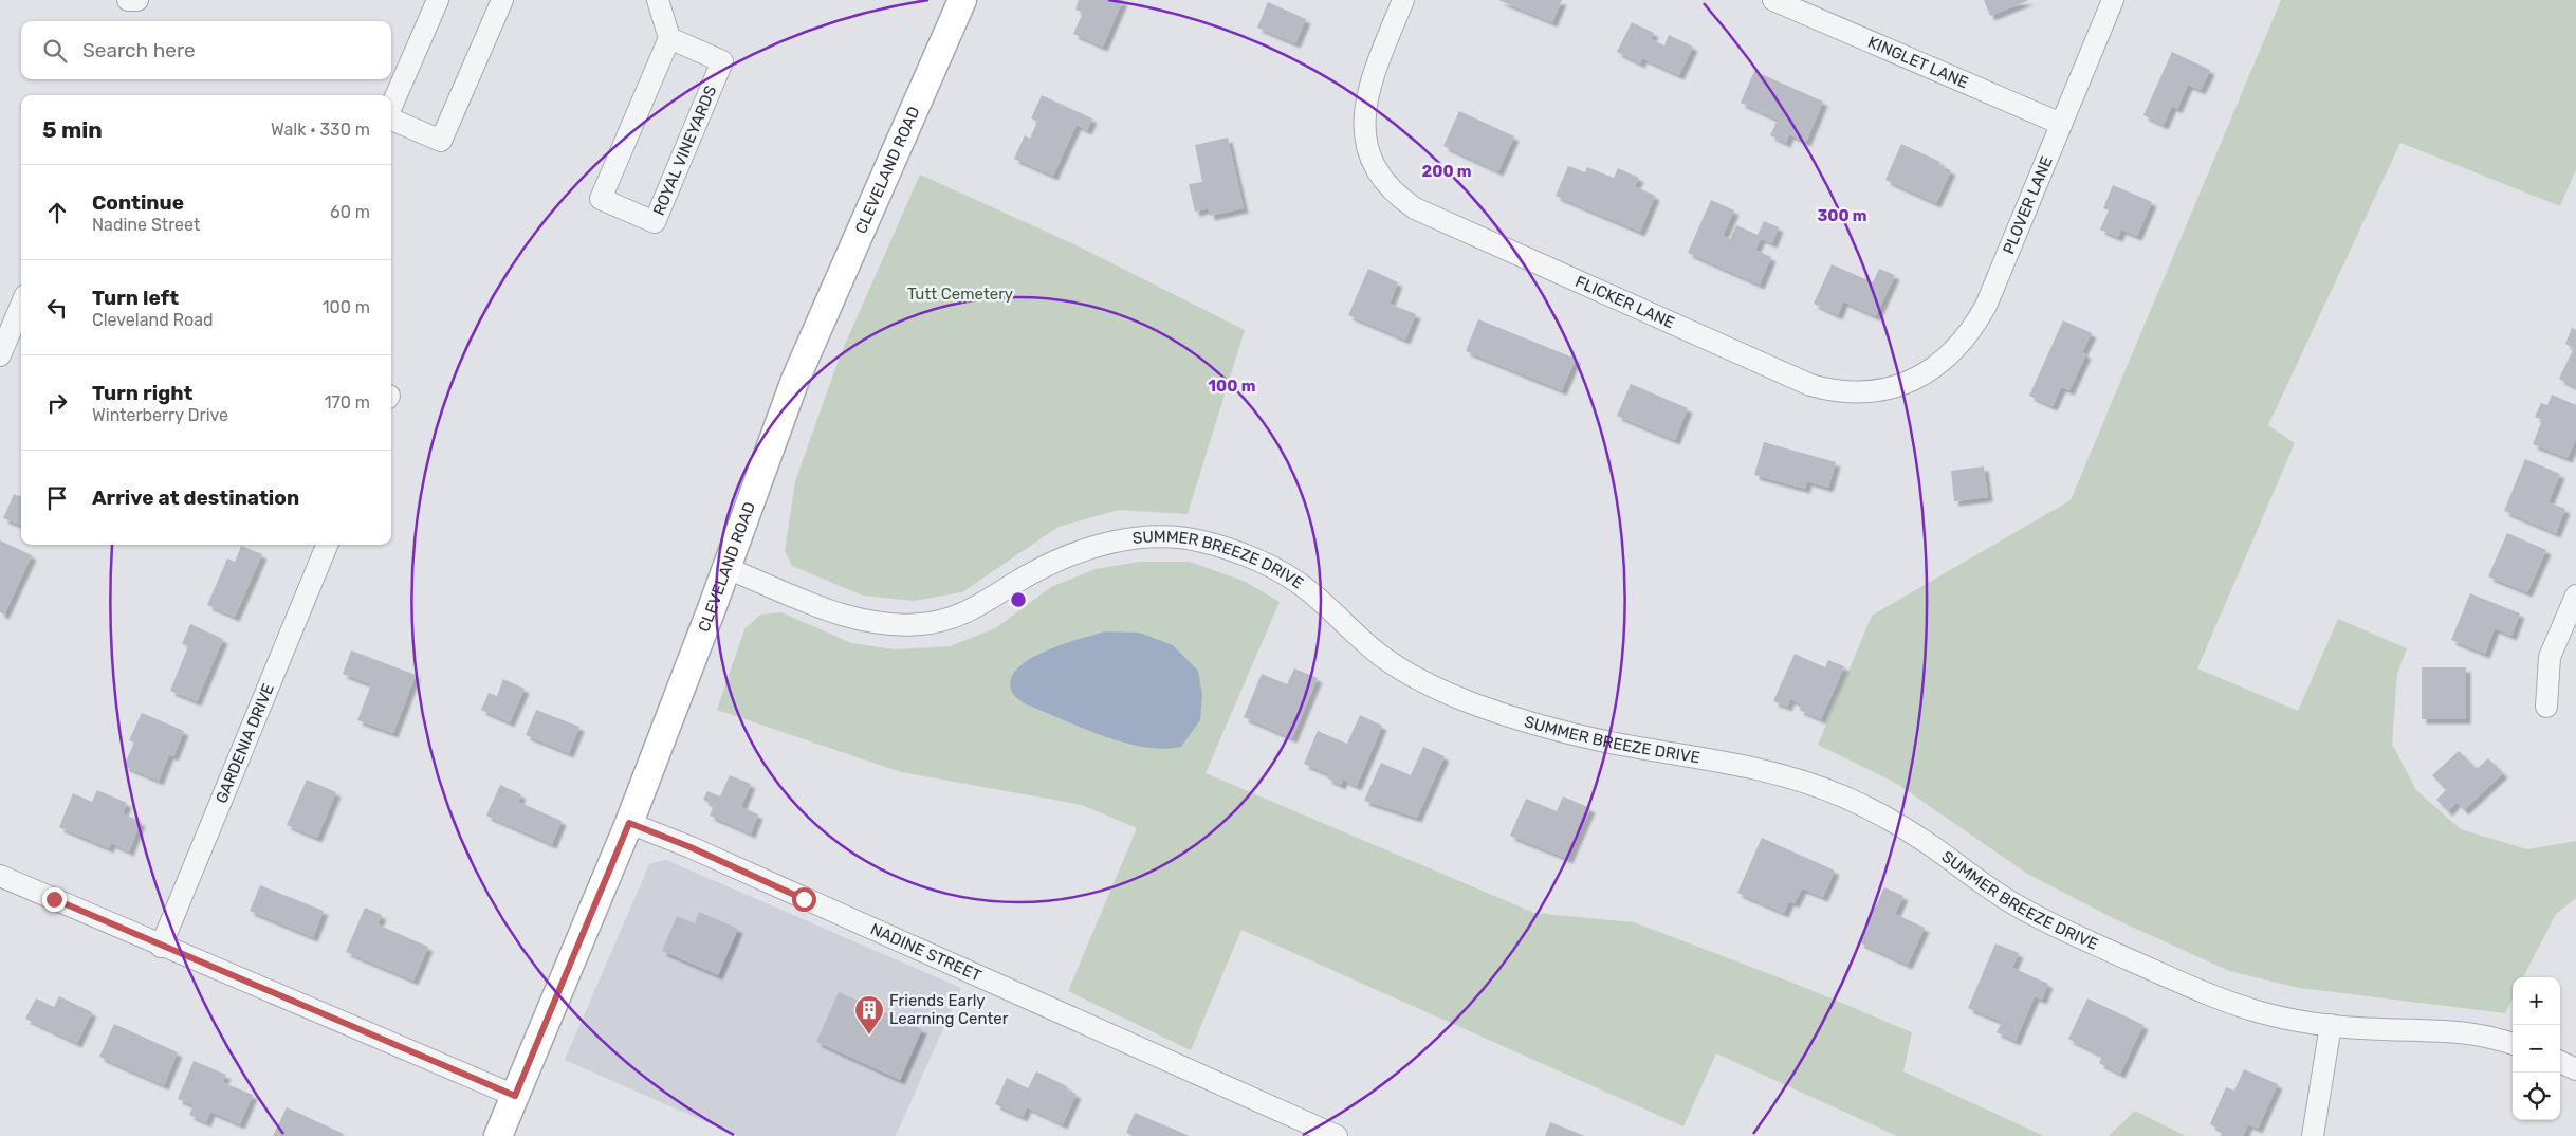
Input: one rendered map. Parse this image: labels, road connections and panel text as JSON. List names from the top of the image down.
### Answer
{
  "streets": {
    "main road": ["CLEVELAND ROAD"],
    "street": [
      "KINGLET LANE",
      "ROYAL VINEYARDS",
      "PLOVER LANE",
      "FLICKER LANE",
      "SUMMER BREEZE DRIVE",
      "GARDENIA DRIVE",
      "NADINE STREET"
    ]
  },
  "crossings": [
    ["KINGLET LANE", "PLOVER LANE"],
    ["CLEVELAND ROAD", "SUMMER BREEZE DRIVE"],
    ["CLEVELAND ROAD", "NADINE STREET"],
    ["PLOVER LANE", "FLICKER LANE"]
  ],
  "parks": ["Tutt Cemetery"],
  "places": {
    "building": ["Friends Early Learning Center"]
  },
  "page": {
    "search": "Search here",
    "heading": ["5 min", "Walk · 330 m"],
    "list": [
      ["Continue", "Nadine Street", "60 m"],
      ["Turn left", "Cleveland Road", "100 m"],
      ["Turn right", "Winterberry Drive", "170 m"],
      "Arrive at destination"
    ],
    "map_buttons": ["+", "−"]
  },
  "rings": ["200 m", "300 m", "100 m"]
}
